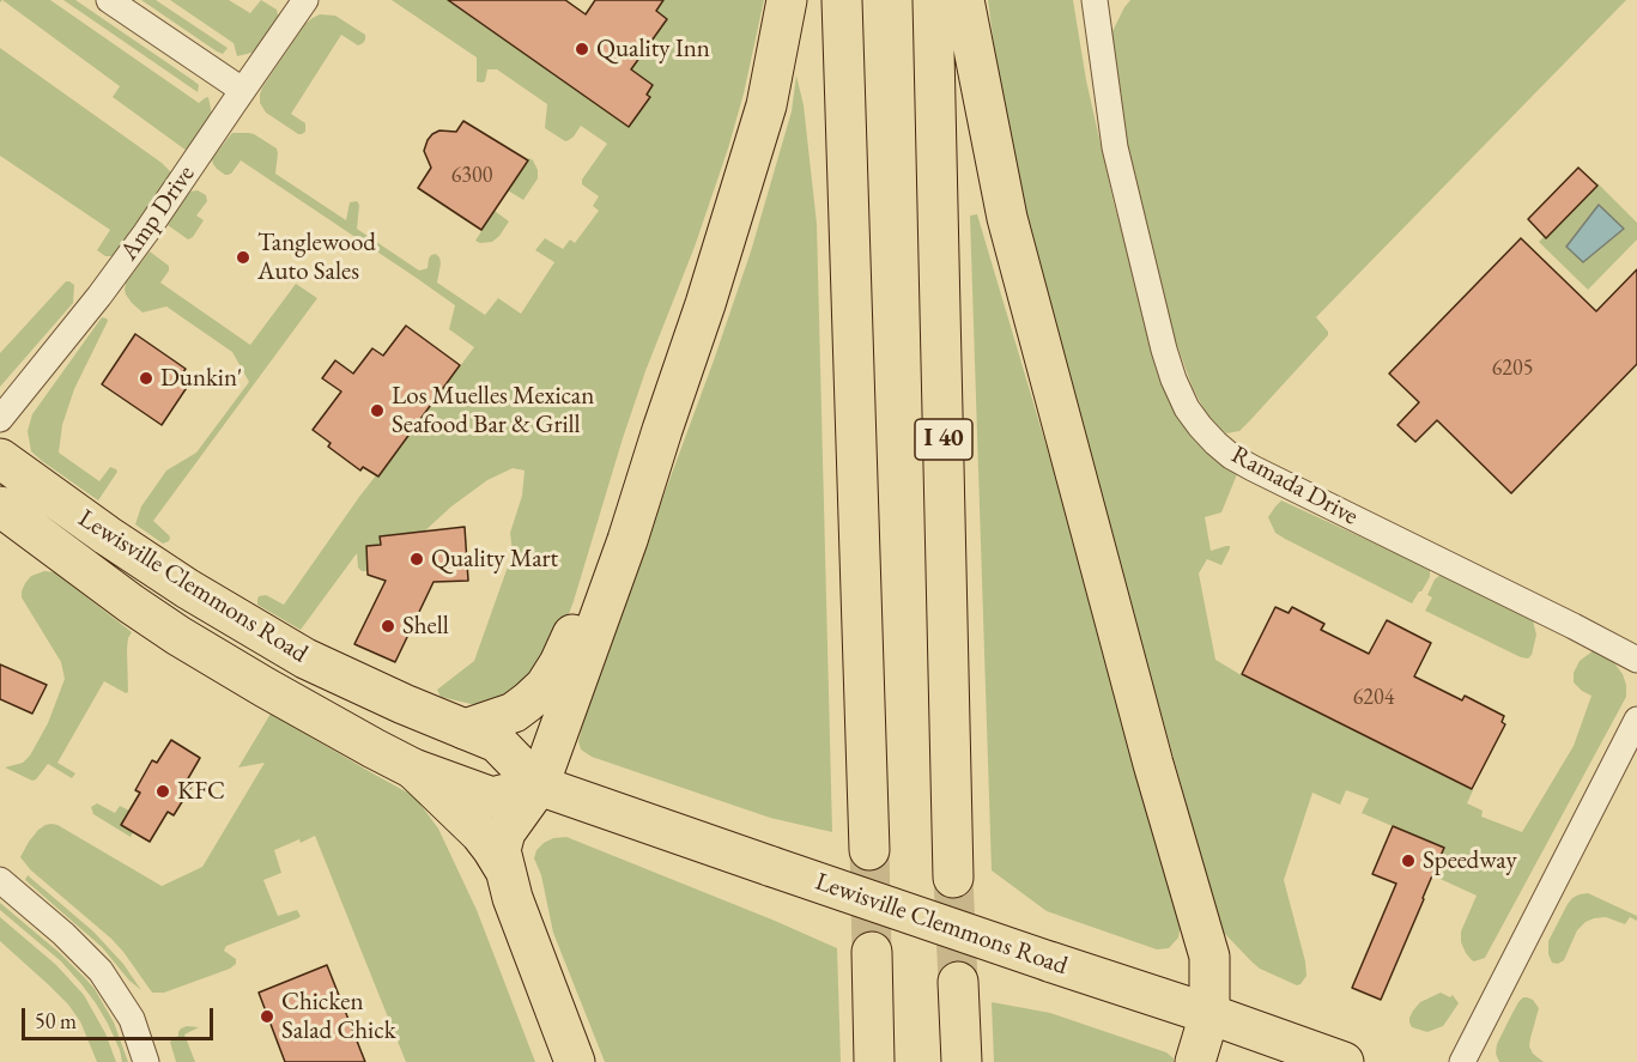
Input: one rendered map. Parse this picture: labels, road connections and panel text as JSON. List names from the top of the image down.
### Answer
{
  "streets": {
    "main road": ["I 40", "Lewisville Clemmons Road"],
    "street": ["Amp Drive", "Ramada Drive"]
  },
  "places": [
    "Quality Inn",
    "Tanglewood Auto Sales",
    "Dunkin'",
    "Los Muelles Mexican Seafood Bar & Grill",
    "Quality Mart",
    "Shell",
    "KFC",
    "Speedway",
    "Chicken Salad Chick"
  ],
  "house_numbers": ["6300", "6205", "6204"],
  "scale_bar": "50 m"
}
